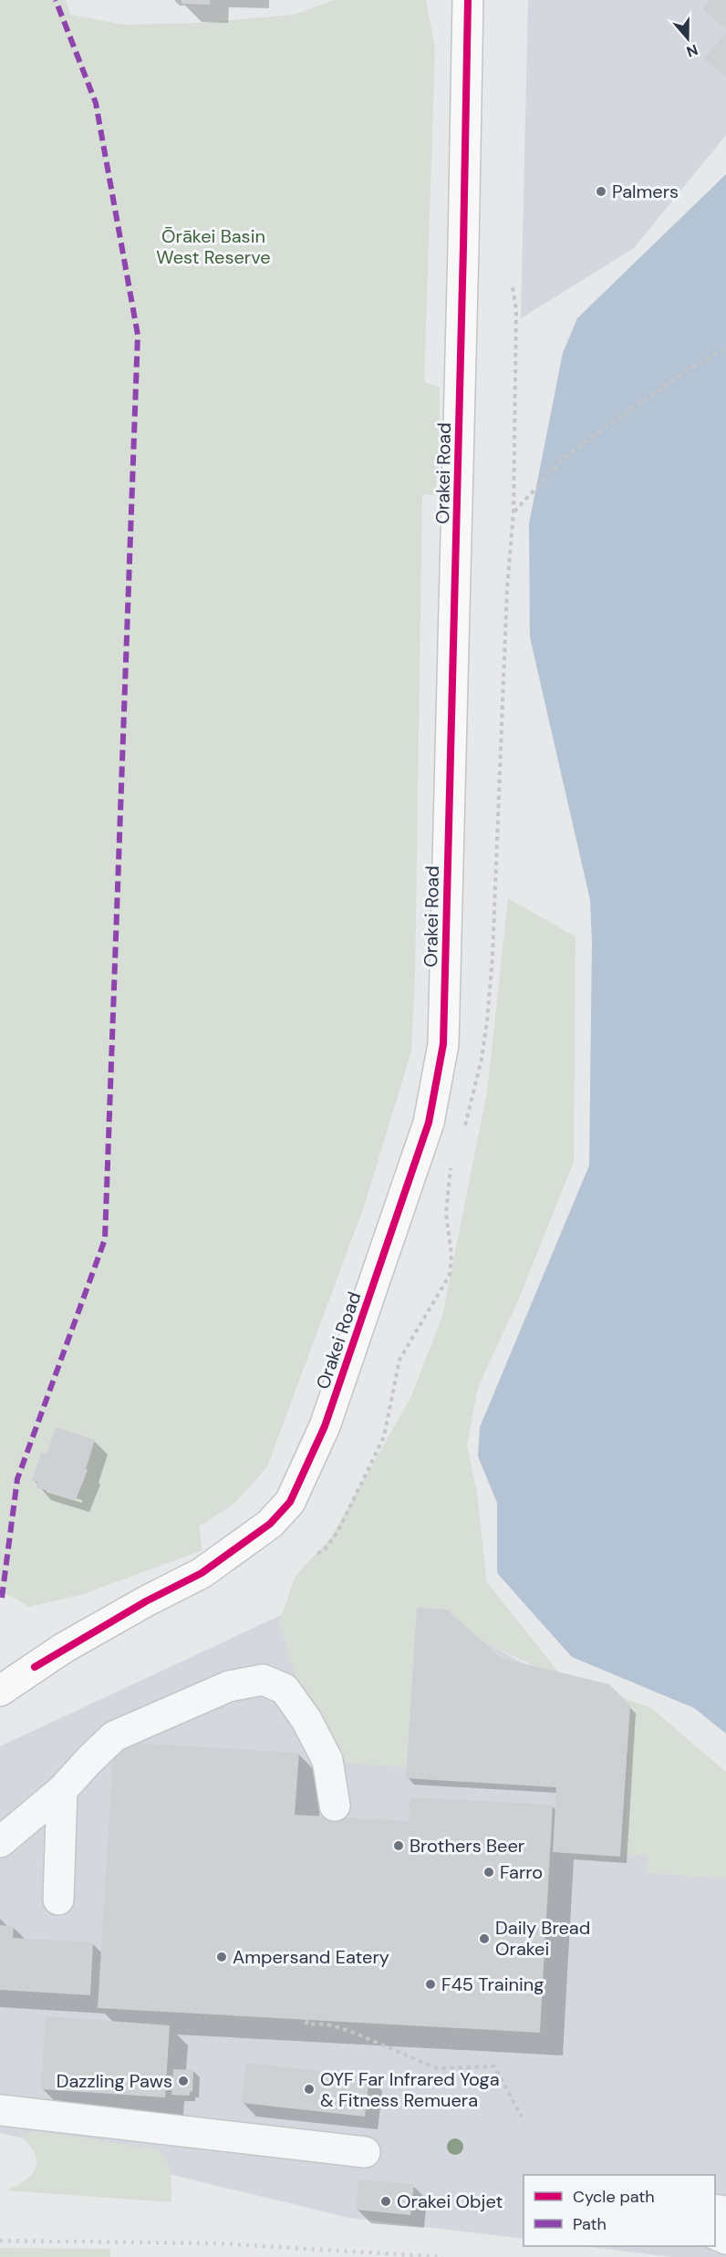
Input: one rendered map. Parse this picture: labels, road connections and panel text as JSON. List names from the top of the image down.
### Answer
{
  "streets": {
    "main road": ["Orakei Road"]
  },
  "parks": ["Ōrākei Basin West Reserve"],
  "places": [
    "Palmers",
    "Brothers Beer",
    "Farro",
    "Daily Bread Orakei",
    "Ampersand Eatery",
    "F45 Training",
    "Dazzling Paws",
    "OYF Far Infrared Yoga & Fitness Remuera",
    "Orakei Objet"
  ],
  "legend": ["Cycle path", "Path"],
  "north": "bottom"
}
